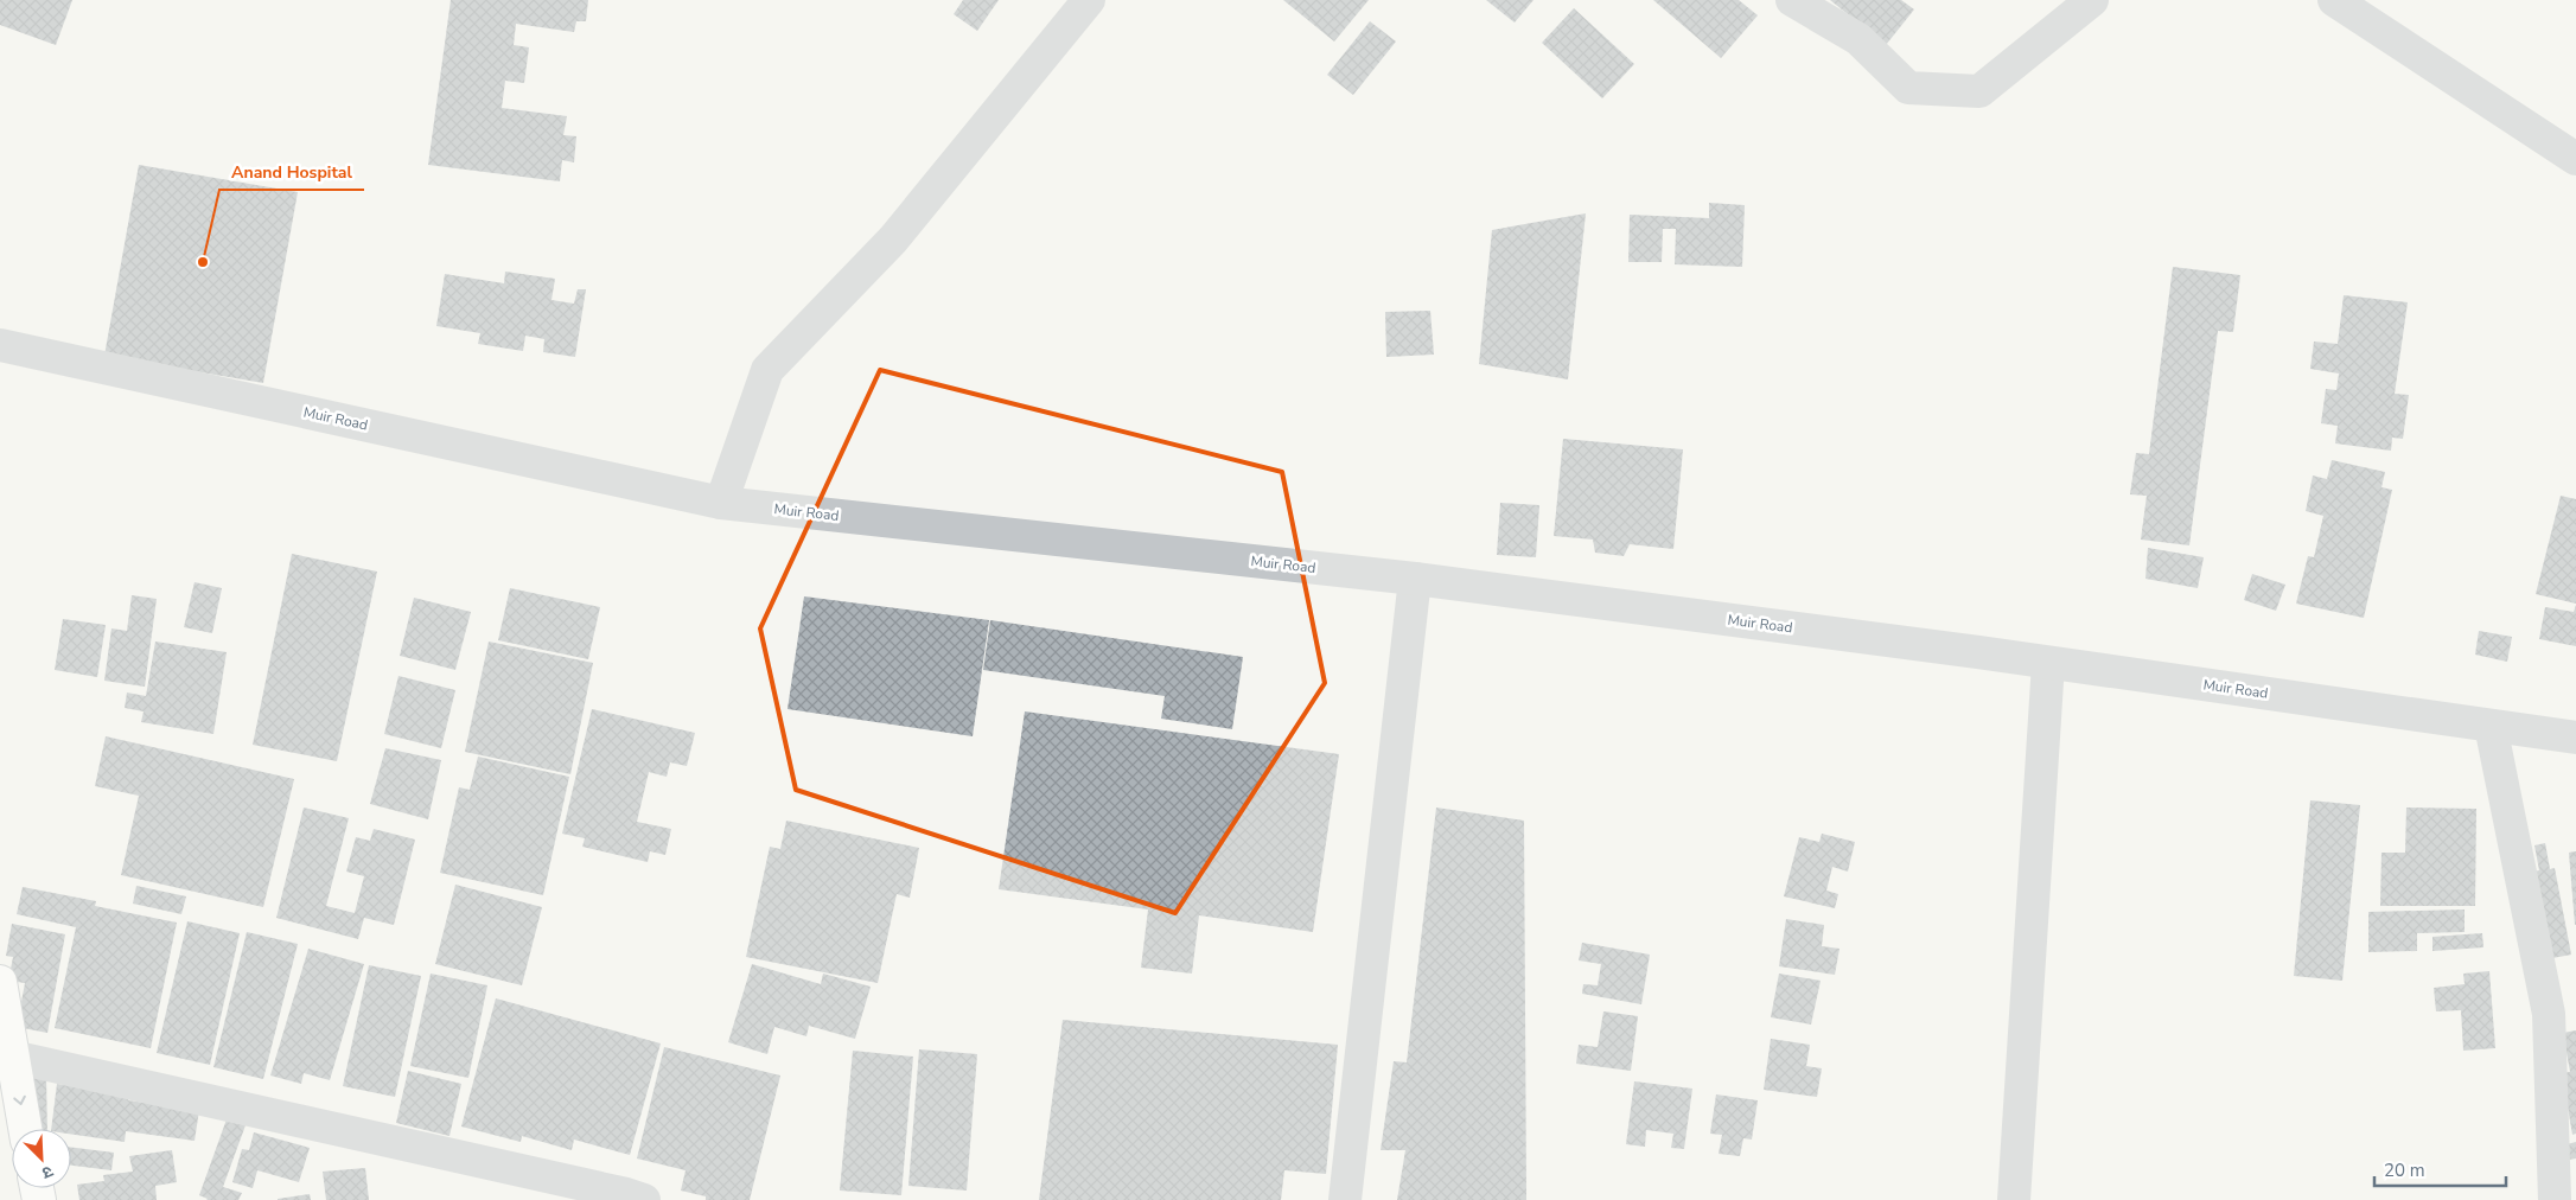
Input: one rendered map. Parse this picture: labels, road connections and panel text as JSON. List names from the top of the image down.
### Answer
{
  "streets": {
    "street": ["Muir Road"]
  },
  "places": ["Anand Hospital"],
  "scale_bar": "20 m",
  "north": "bottom right"
}
